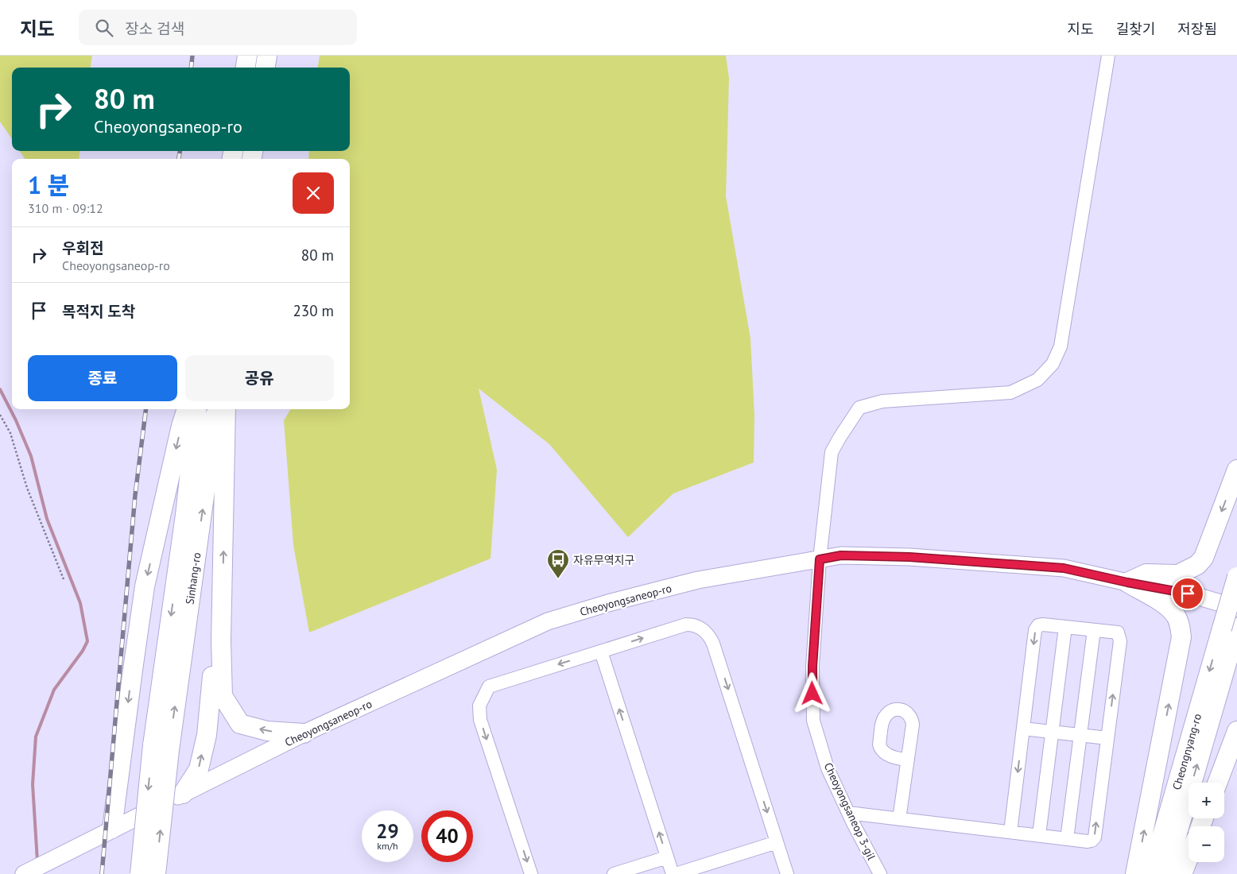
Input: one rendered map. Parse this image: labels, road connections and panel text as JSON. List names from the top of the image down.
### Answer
{
  "streets": {
    "highway": ["Sinhang-ro", "Cheongnyang-ro"],
    "main road": ["Cheoyongsaneop-ro"],
    "street": ["Cheoyongsaneop 3-gil"]
  },
  "crossings": [
    ["Cheoyongsaneop-ro", "Cheoyongsaneop 3-gil"]
  ],
  "places": {
    "bus stop": ["자유무역지구"]
  },
  "page": {
    "header": "지도",
    "search": "장소 검색",
    "nav": ["지도", "길찾기", "저장됨"],
    "turn": ["80 m", "Cheoyongsaneop-ro"],
    "heading": ["1 분", "310 m · 09:12"],
    "list": [
      {
        "name": "우회전",
        "note": "Cheoyongsaneop-ro",
        "value": "80 m"
      },
      {
        "name": "목적지 도착",
        "value": "230 m"
      }
    ],
    "buttons": ["종료", "공유"],
    "map_buttons": ["+", "−"],
    "speed": "29 km/h",
    "limit": "40"
  }
}
